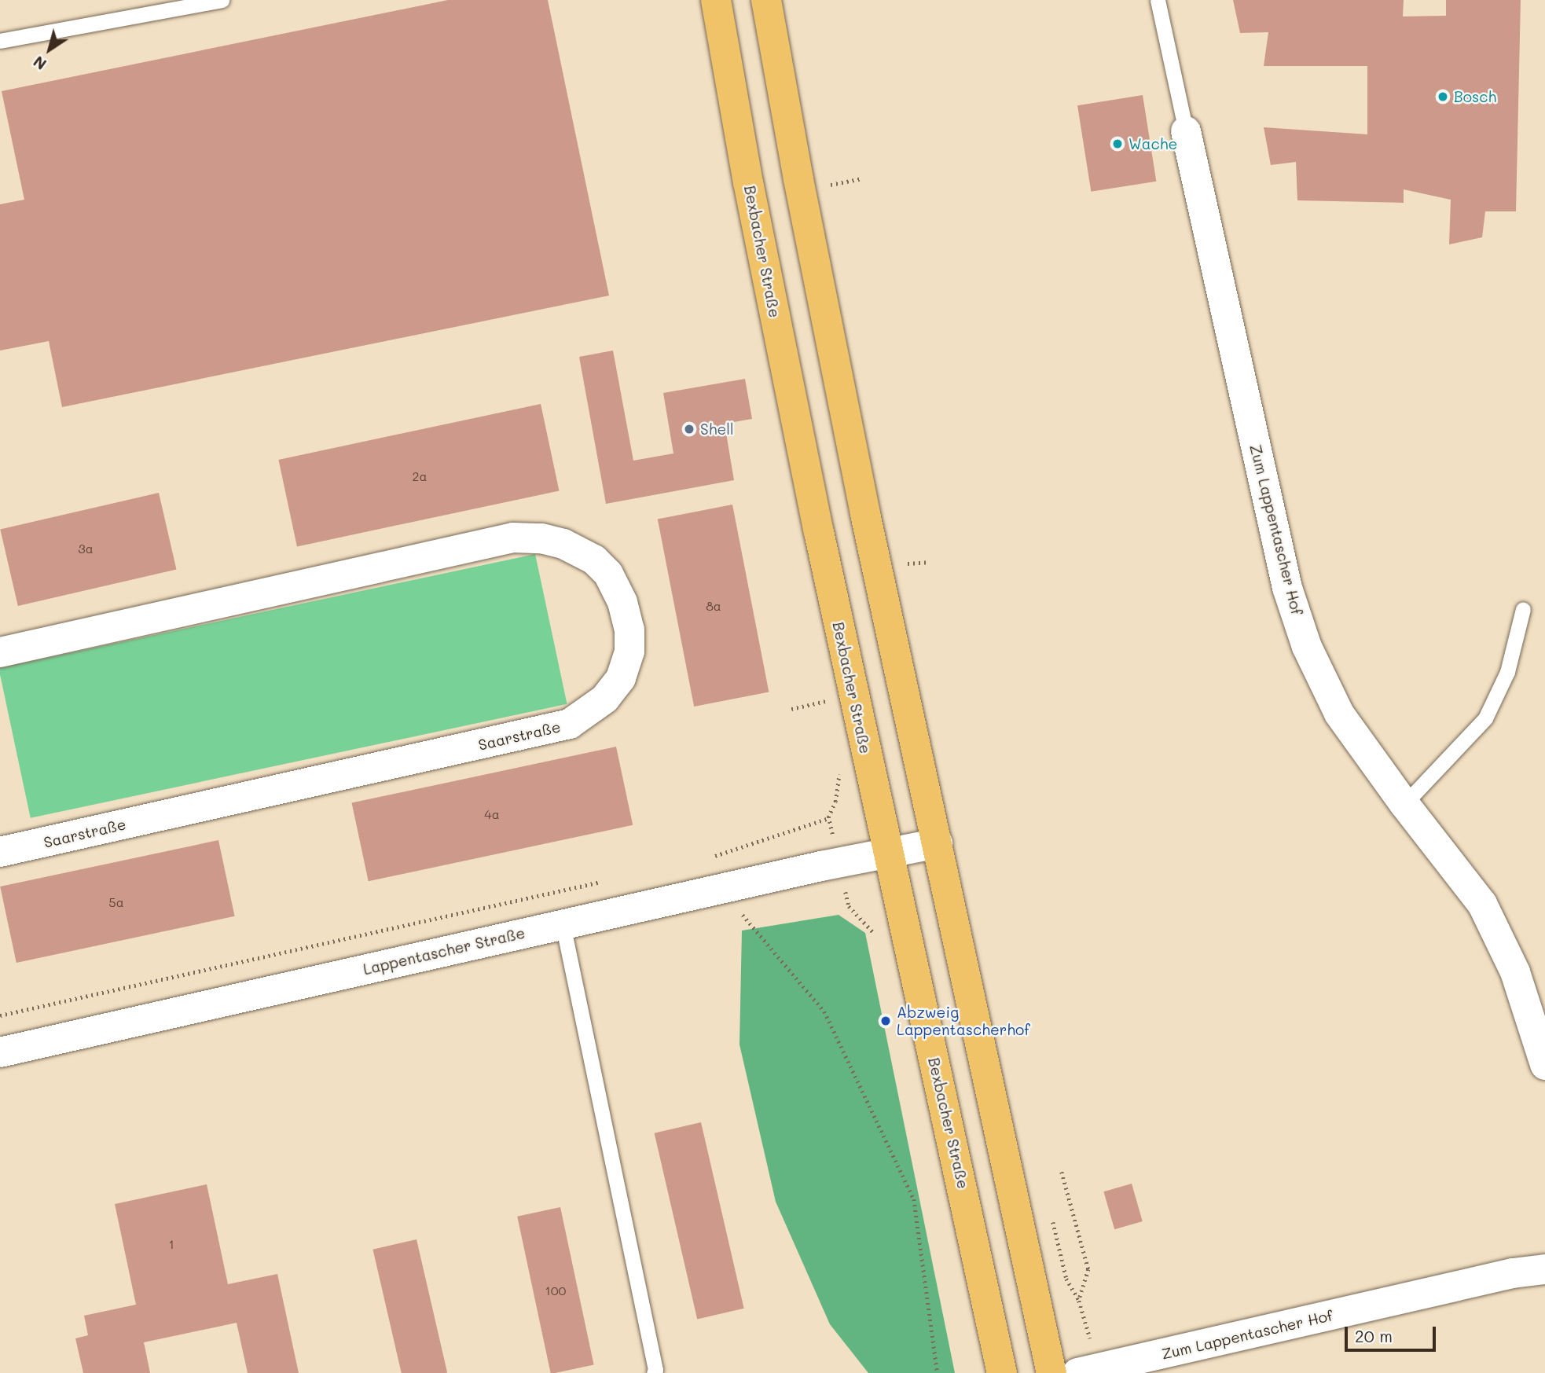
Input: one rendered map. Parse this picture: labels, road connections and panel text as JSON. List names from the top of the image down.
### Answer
{
  "streets": {
    "main road": ["Bexbacher Straße"],
    "street": ["Zum Lappentascher Hof", "Saarstraße", "Lappentascher Straße"]
  },
  "crossings": [
    ["Bexbacher Straße", "Lappentascher Straße"]
  ],
  "places": [
    "Bosch",
    "Wache",
    "Shell",
    "Abzweig Lappentascherhof"
  ],
  "house_numbers": [
    "2a",
    "3a",
    "8a",
    "4a",
    "5a",
    "1",
    "100"
  ],
  "scale_bar": "20 m",
  "north": "bottom left"
}
